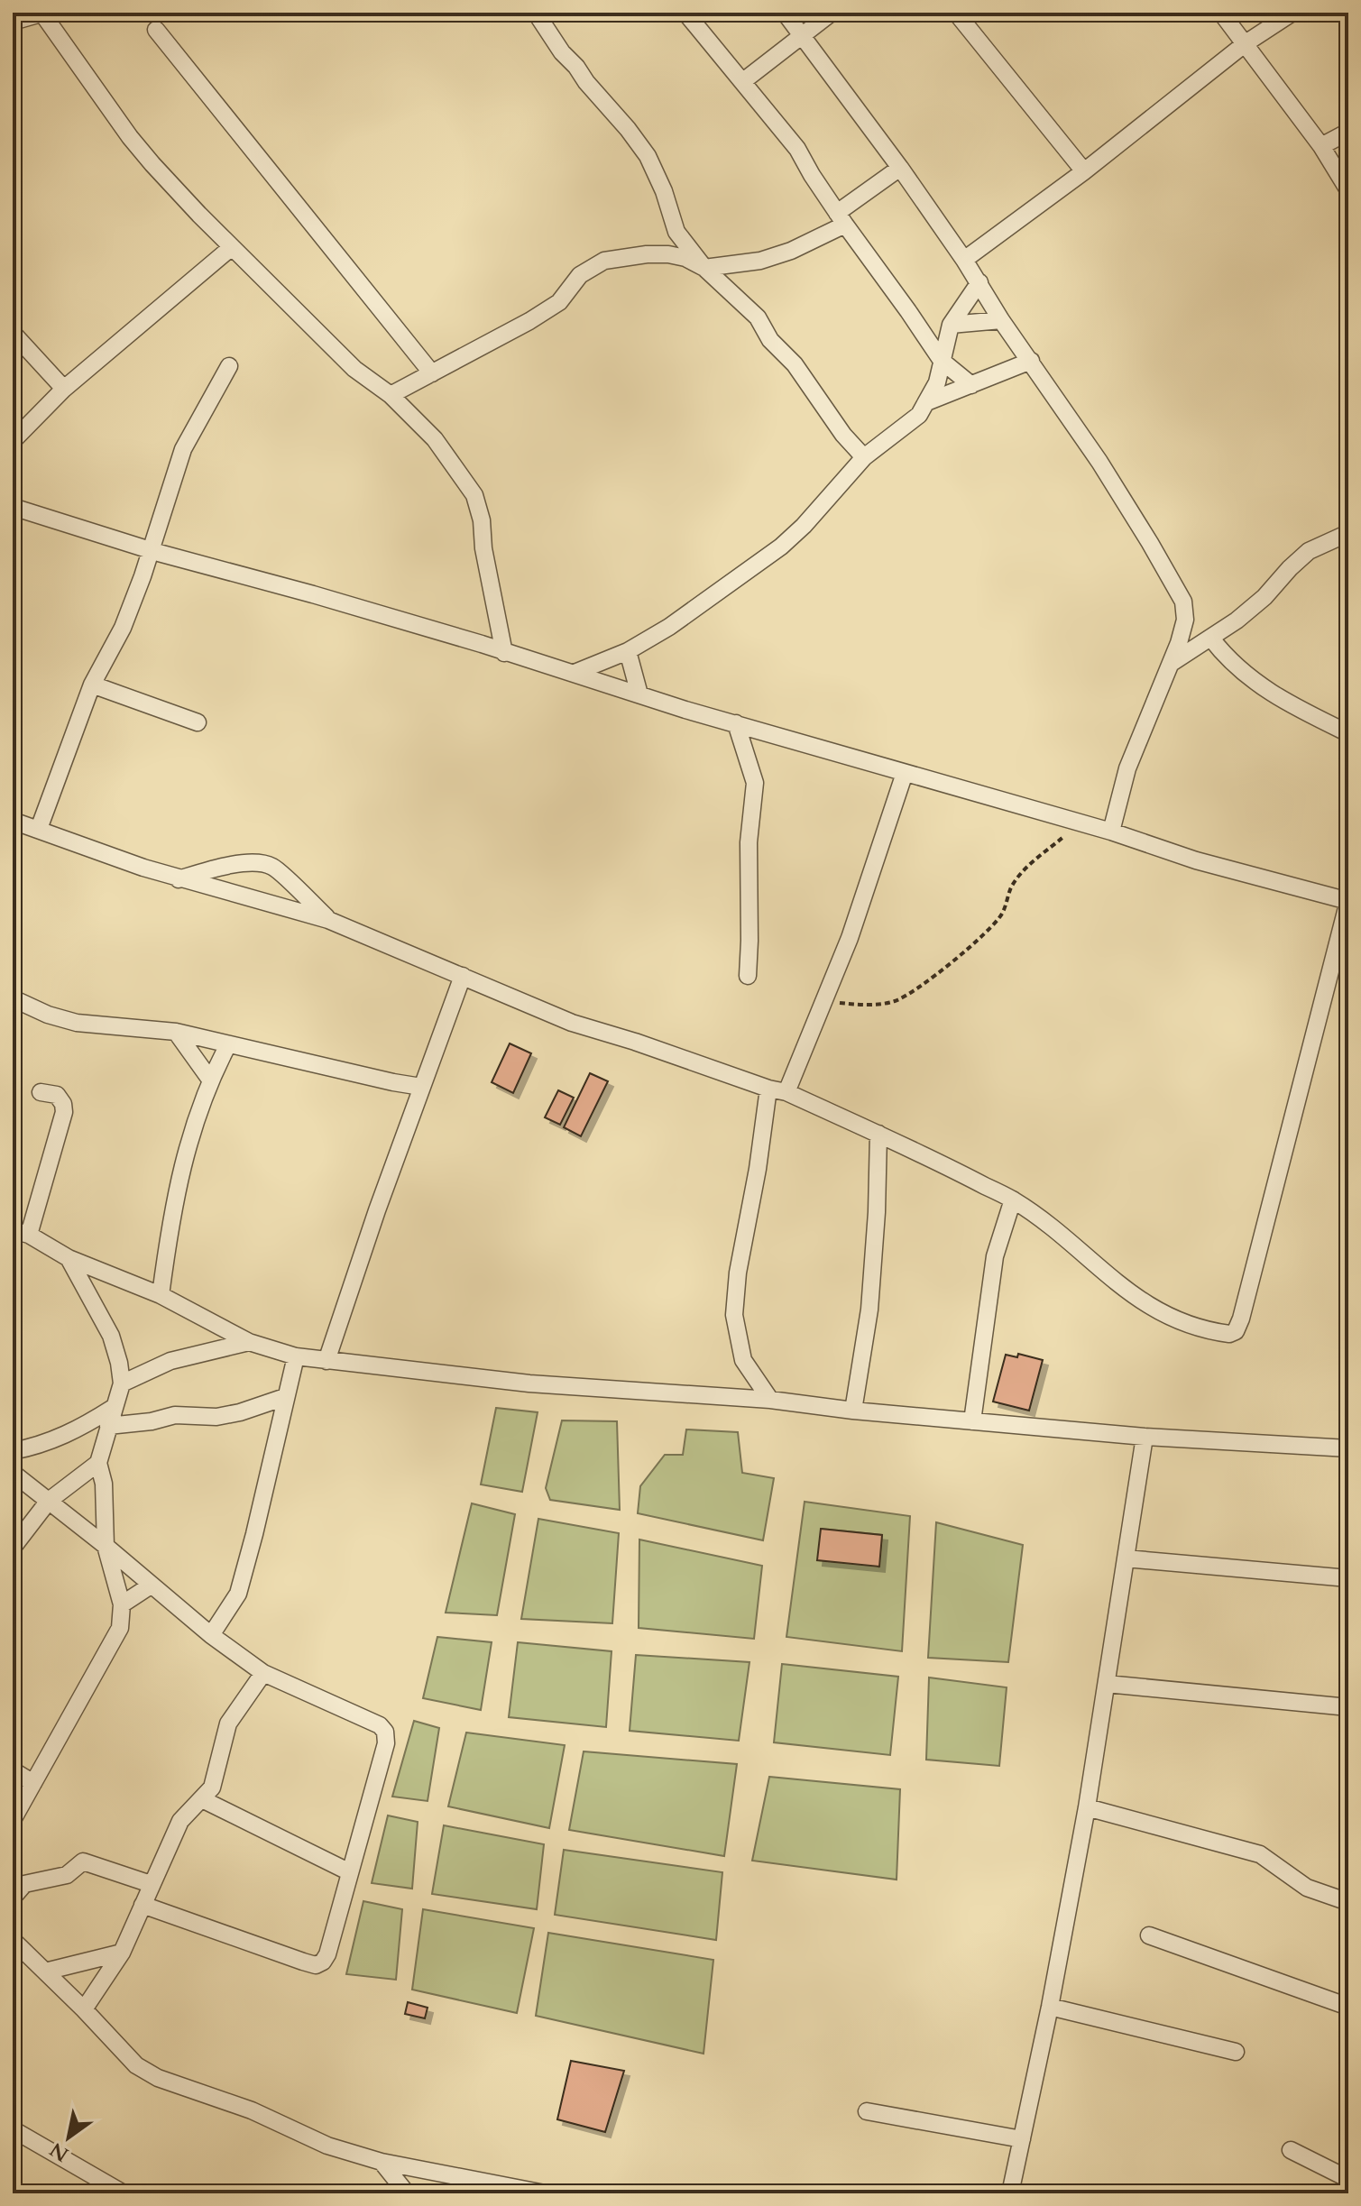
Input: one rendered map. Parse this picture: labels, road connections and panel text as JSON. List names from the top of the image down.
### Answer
{
  "north": "bottom left"
}
